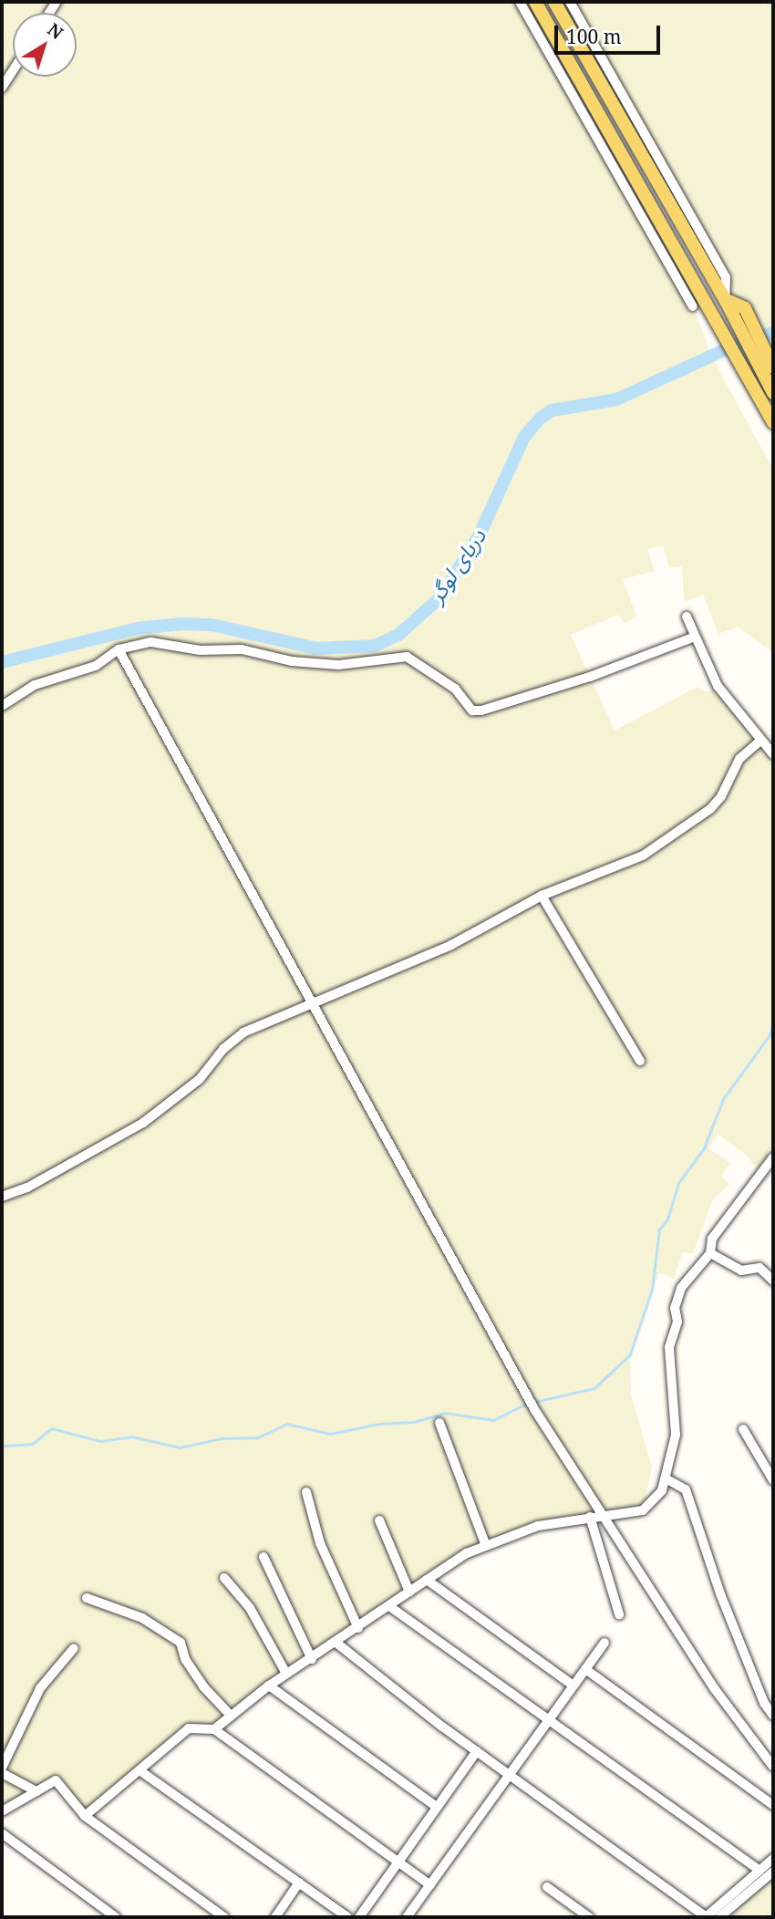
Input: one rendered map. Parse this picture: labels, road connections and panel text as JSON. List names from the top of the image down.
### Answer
{
  "water": ["دریای لوگر"],
  "scale_bar": "100 m",
  "north": "top right"
}
